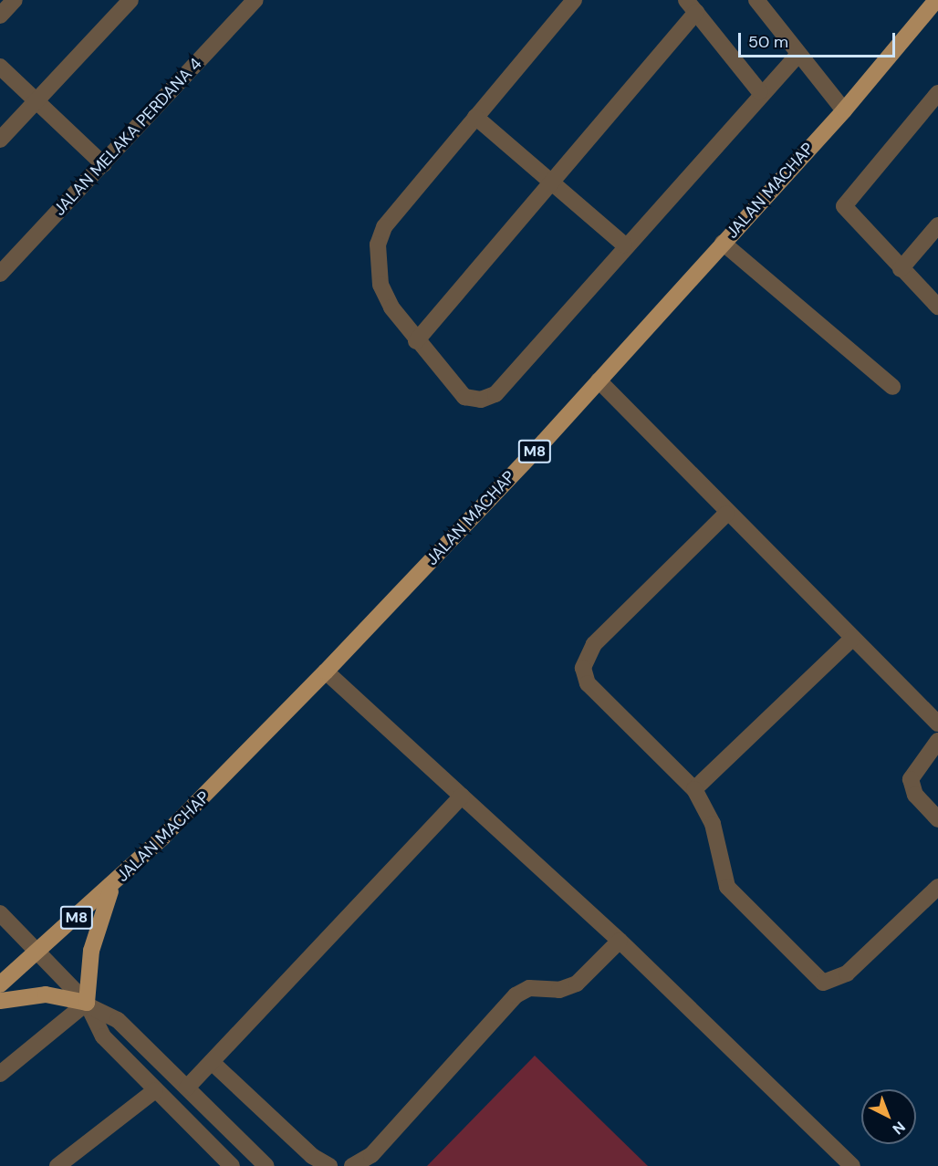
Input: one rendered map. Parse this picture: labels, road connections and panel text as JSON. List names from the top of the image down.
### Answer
{
  "streets": {
    "main road": ["JALAN MACHAP", "M8"],
    "street": ["JALAN MELAKA PERDANA 4"]
  },
  "scale_bar": "50 m",
  "north": "bottom right"
}
